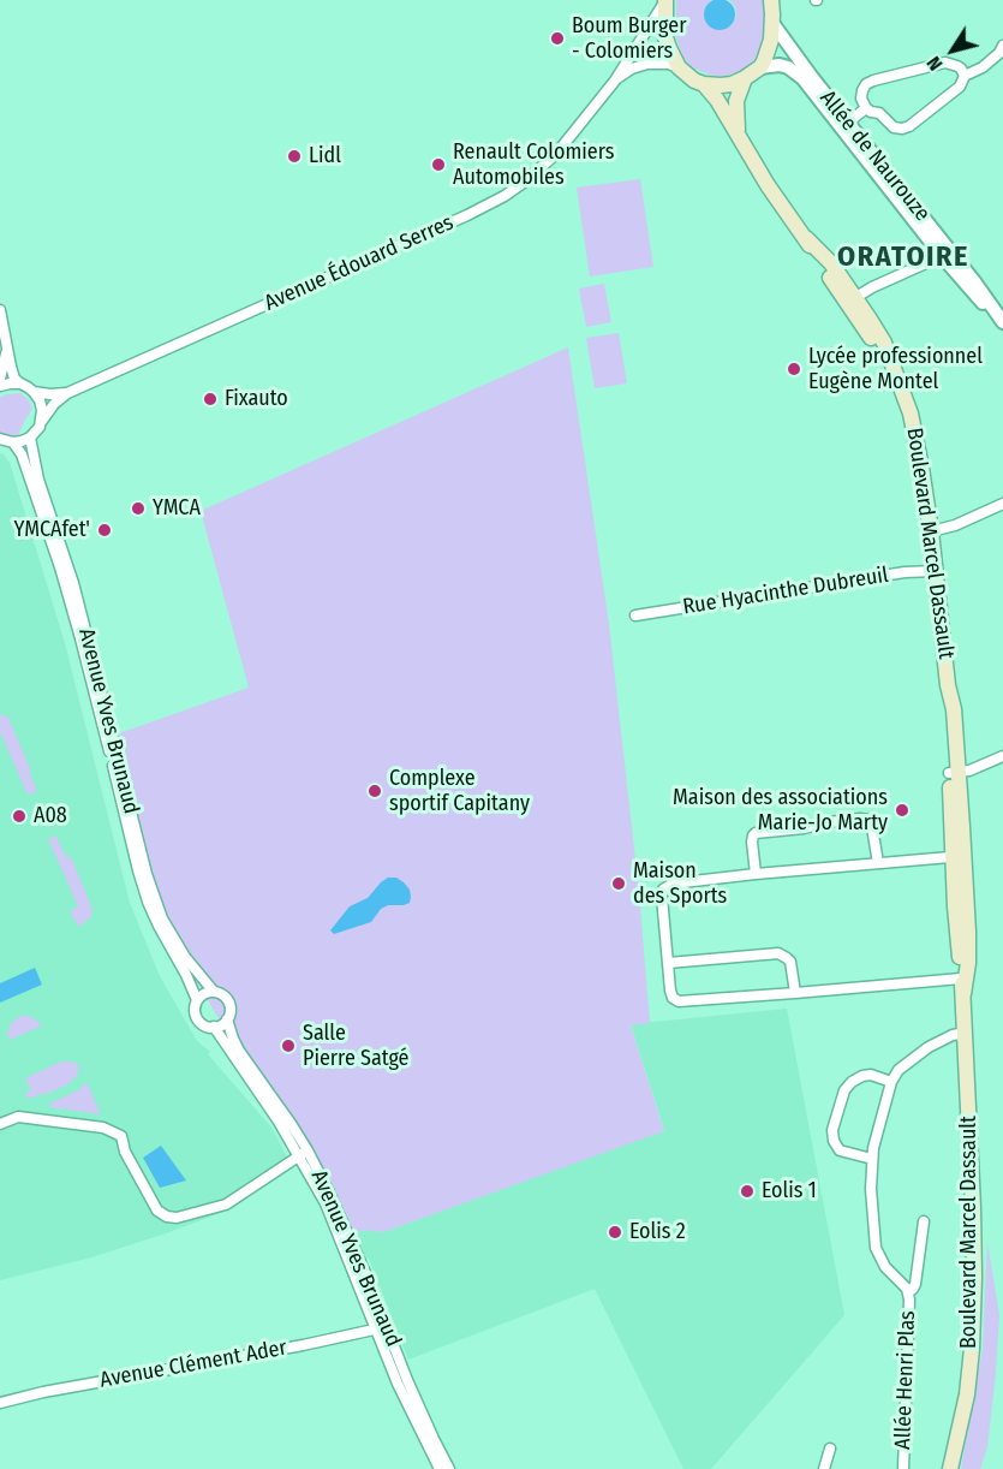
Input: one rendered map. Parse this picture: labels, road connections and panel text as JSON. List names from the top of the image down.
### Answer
{
  "streets": {
    "main road": ["Boulevard Marcel Dassault"],
    "street": [
      "Allée de Naurouze",
      "Avenue Édouard Serres",
      "Rue Hyacinthe Dubreuil",
      "Avenue Yves Brunaud",
      "Avenue Clément Ader",
      "Allée Henri Plas"
    ]
  },
  "crossings": [
    ["Avenue Édouard Serres", "Avenue Yves Brunaud"],
    ["Boulevard Marcel Dassault", "Rue Hyacinthe Dubreuil"],
    ["Boulevard Marcel Dassault", "Allée Henri Plas"],
    ["Avenue Yves Brunaud", "Avenue Clément Ader"]
  ],
  "districts": ["ORATOIRE"],
  "places": [
    "Boum Burger - Colomiers",
    "Lidl",
    "Renault Colomiers Automobiles",
    "Lycée professionnel Eugène Montel",
    "Fixauto",
    "YMCA",
    "YMCAfet'",
    "Complexe sportif Capitany",
    "Maison des associations Marie-Jo Marty",
    "A08",
    "Maison des Sports",
    "Salle Pierre Satgé",
    "Eolis 1",
    "Eolis 2"
  ],
  "north": "bottom left"
}
